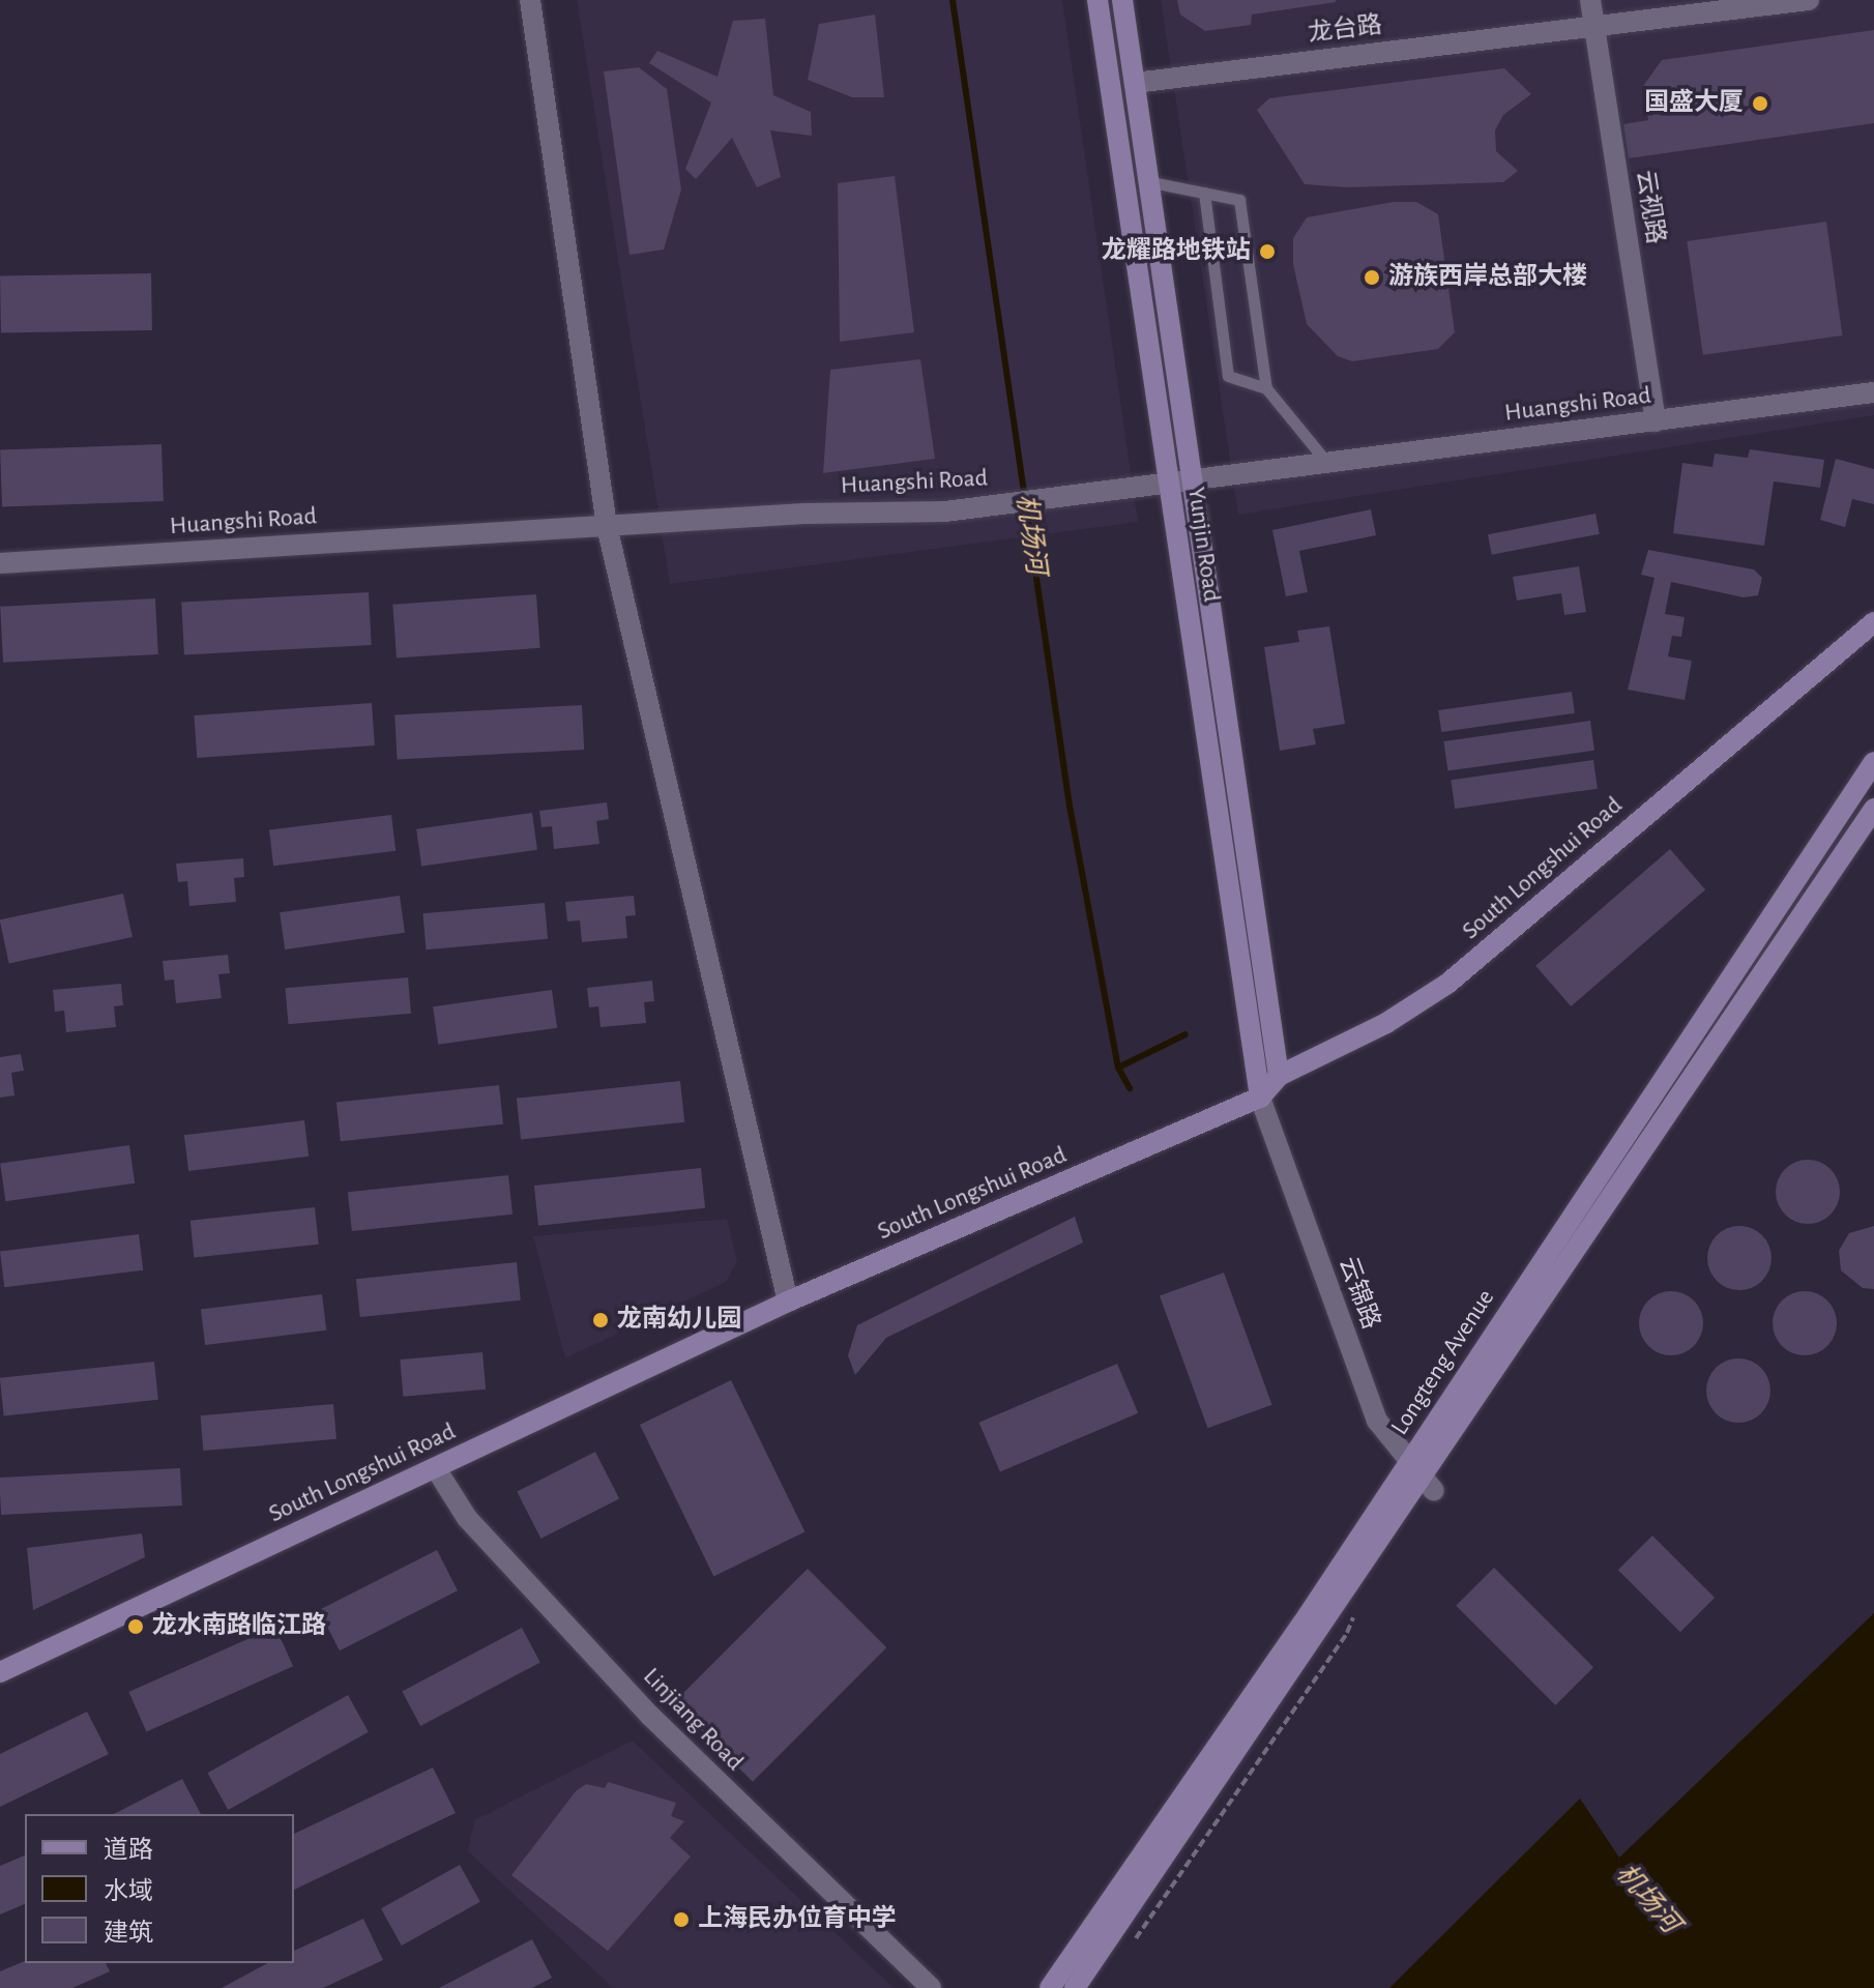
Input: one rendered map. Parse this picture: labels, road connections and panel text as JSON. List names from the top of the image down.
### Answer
{
  "streets": {
    "main road": ["Yunjin Road", "South Longshui Road", "Longteng Avenue"],
    "street": [
      "龙台路",
      "云视路",
      "Huangshi Road",
      "云锦路",
      "Linjiang Road"
    ]
  },
  "crossings": [
    ["龙台路", "云视路"],
    ["龙台路", "Yunjin Road"],
    ["云视路", "Huangshi Road"],
    ["Huangshi Road", "Yunjin Road"],
    ["Yunjin Road", "South Longshui Road"],
    ["Yunjin Road", "云锦路"],
    ["South Longshui Road", "云锦路"],
    ["South Longshui Road", "Linjiang Road"],
    ["云锦路", "Longteng Avenue"]
  ],
  "water": ["机场河"],
  "places": [
    "国盛大厦",
    "龙耀路地铁站",
    "游族西岸总部大楼",
    "龙南幼儿园",
    "龙水南路临江路",
    "上海民办位育中学"
  ],
  "legend": ["道路", "水域", "建筑"]
}
